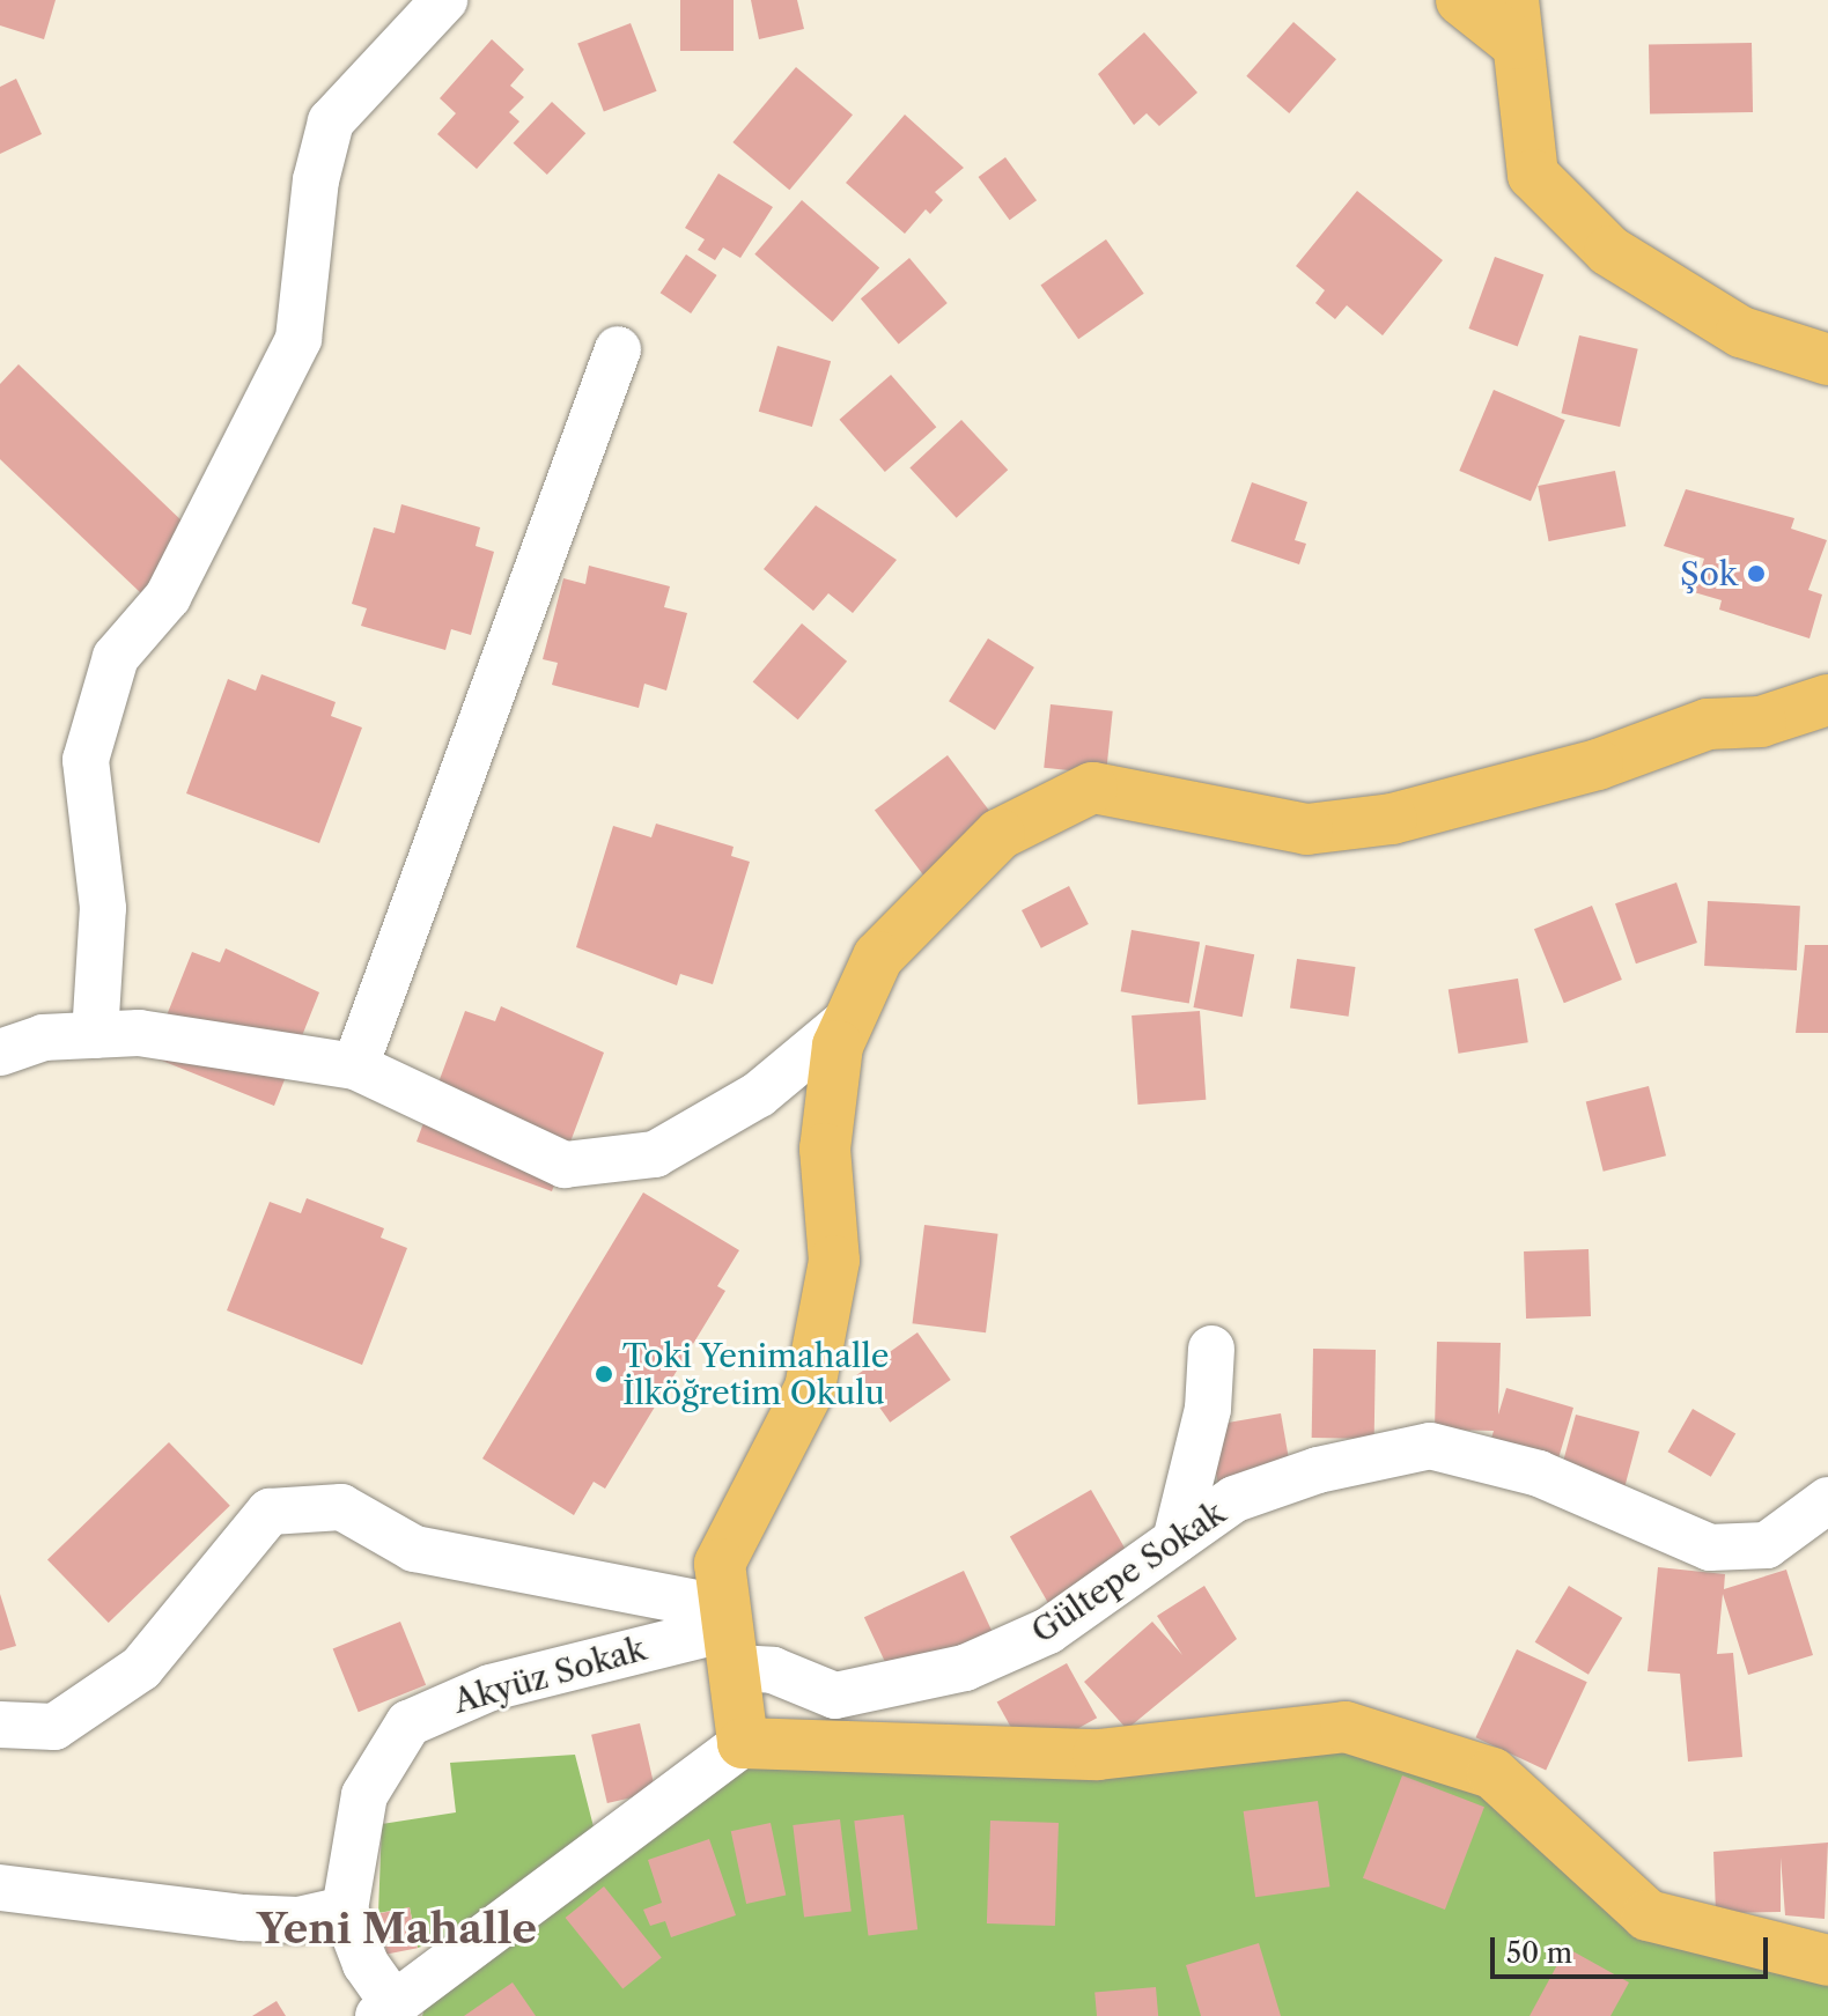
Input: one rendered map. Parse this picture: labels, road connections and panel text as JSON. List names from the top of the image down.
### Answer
{
  "streets": {
    "street": ["Gültepe Sokak", "Akyüz Sokak"]
  },
  "crossings": [
    ["Gültepe Sokak", "Akyüz Sokak"]
  ],
  "districts": ["Yeni Mahalle"],
  "places": ["Şok", "Toki Yenimahalle İlköğretim Okulu"],
  "scale_bar": "50 m"
}
